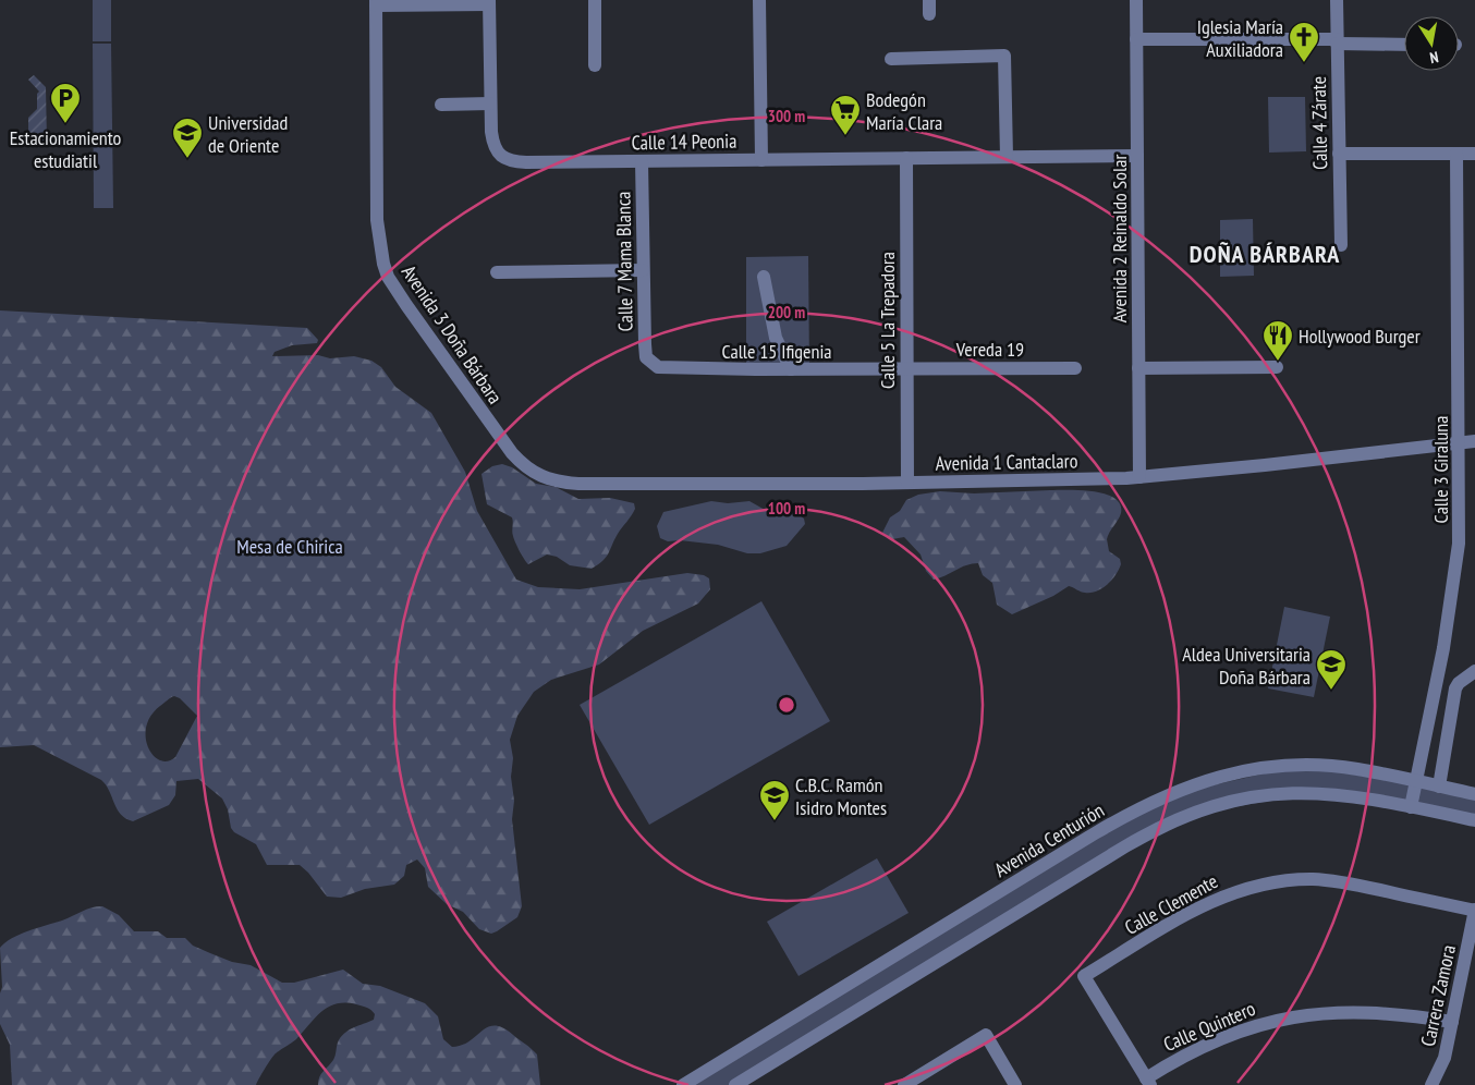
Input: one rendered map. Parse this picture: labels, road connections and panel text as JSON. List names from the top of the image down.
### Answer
{
  "streets": {
    "street": [
      "Calle 4 Zárate",
      "Calle 14 Peonia",
      "Avenida 2 Reinaldo Solar",
      "Calle 7 Mama Blanca",
      "Calle 5 La Trepadora",
      "Avenida 3 Doña Bárbara",
      "Vereda 19",
      "Calle 15 Ifigenia",
      "Avenida 1 Cantaclaro",
      "Calle 3 Giraluna",
      "Avenida Centurión",
      "Calle Clemente",
      "Carrera Zamora",
      "Calle Quintero"
    ]
  },
  "crossings": [
    ["Calle 14 Peonia", "Avenida 2 Reinaldo Solar"],
    ["Calle 14 Peonia", "Calle 7 Mama Blanca"],
    ["Calle 14 Peonia", "Calle 5 La Trepadora"],
    ["Avenida 2 Reinaldo Solar", "Avenida 1 Cantaclaro"],
    ["Calle 7 Mama Blanca", "Calle 15 Ifigenia"],
    ["Calle 5 La Trepadora", "Vereda 19"],
    ["Calle 5 La Trepadora", "Calle 15 Ifigenia"],
    ["Calle 5 La Trepadora", "Avenida 1 Cantaclaro"],
    ["Avenida 3 Doña Bárbara", "Avenida 1 Cantaclaro"],
    ["Vereda 19", "Calle 15 Ifigenia"],
    ["Avenida 1 Cantaclaro", "Calle 3 Giraluna"],
    ["Calle 3 Giraluna", "Avenida Centurión"],
    ["Calle Clemente", "Carrera Zamora"],
    ["Calle Clemente", "Calle Quintero"],
    ["Carrera Zamora", "Calle Quintero"]
  ],
  "districts": ["DOÑA BÁRBARA"],
  "parks": ["Mesa de Chirica"],
  "places": {
    "church": ["Iglesia María Auxiliadora"],
    "parking": ["Estacionamiento estudiatil"],
    "supermarket": ["Bodegón María Clara"],
    "school or university": ["Universidad de Oriente", "Aldea Universitaria Doña Bárbara", "C.B.C. Ramón Isidro Montes"],
    "restaurant": ["Hollywood Burger"]
  },
  "north": "bottom",
  "rings": ["300 m", "200 m", "100 m"]
}
